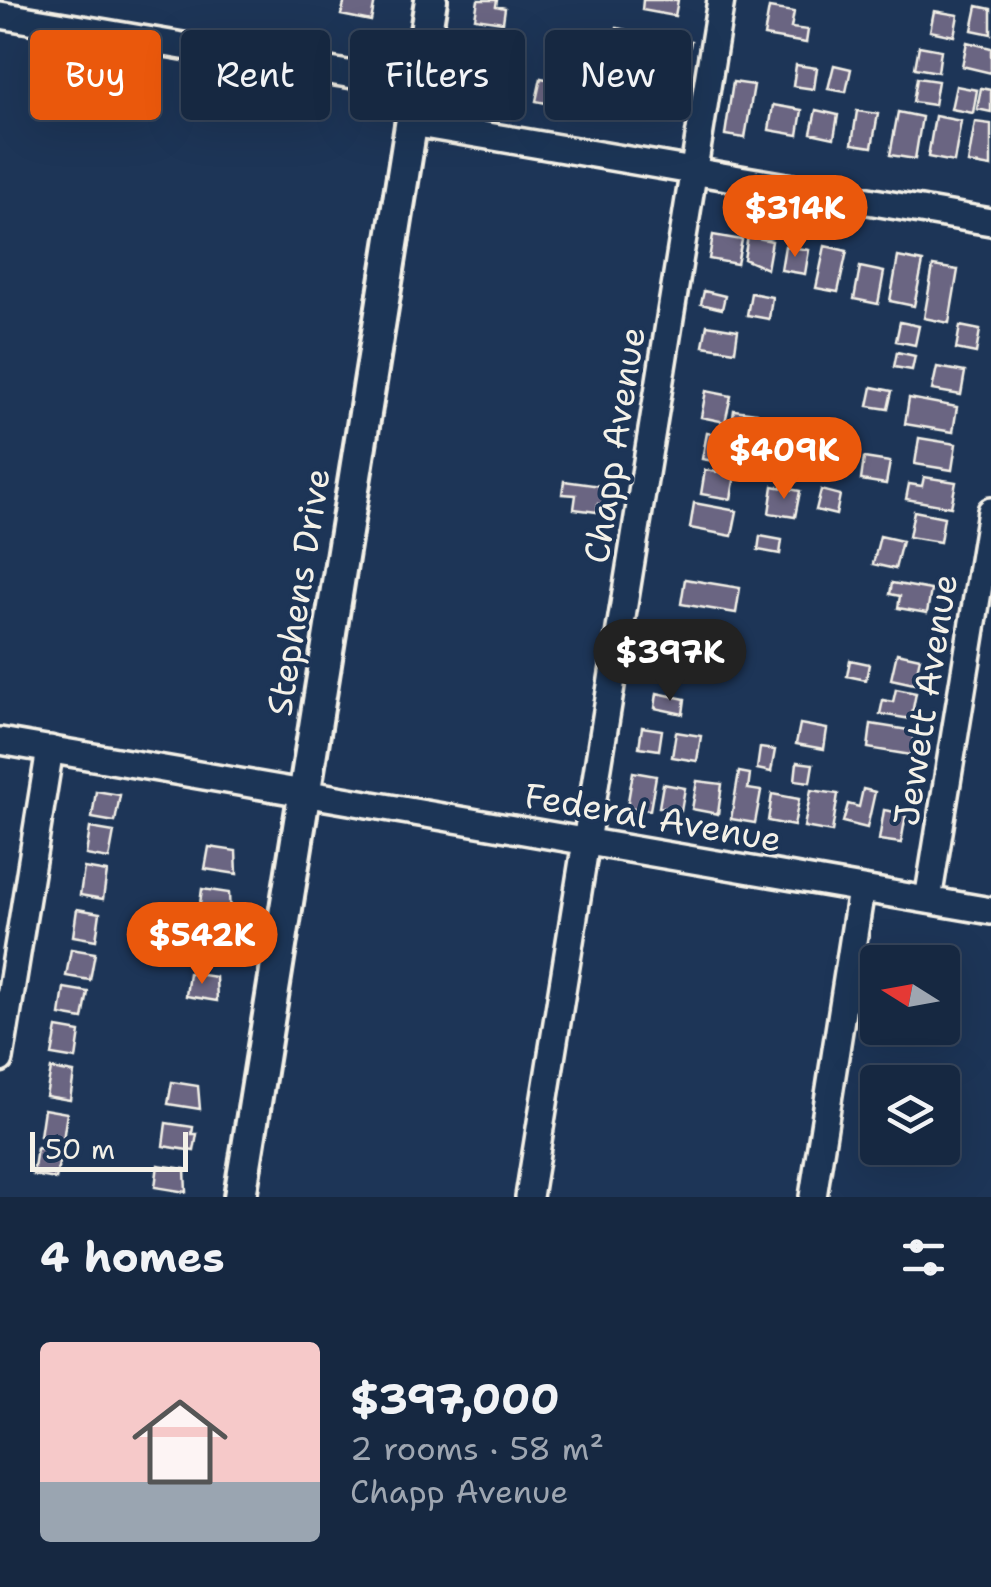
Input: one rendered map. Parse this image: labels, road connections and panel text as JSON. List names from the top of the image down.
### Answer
{
  "streets": {
    "street": [
      "Chapp Avenue",
      "Stephens Drive",
      "Jewett Avenue",
      "Federal Avenue"
    ]
  },
  "crossings": [
    ["Chapp Avenue", "Federal Avenue"],
    ["Stephens Drive", "Federal Avenue"],
    ["Jewett Avenue", "Federal Avenue"]
  ],
  "scale_bar": "50 m",
  "north": "left",
  "page": {
    "chip": [
      "Buy",
      "Rent",
      "Filters",
      "New"
    ],
    "price": [
      "$314K",
      "$409K",
      "$397K",
      "$542K"
    ],
    "scale": "50 m",
    "heading": "4 homes",
    "list": [
      {
        "name": "$397,000",
        "note": "2 rooms · 58 m² · Chapp Avenue"
      }
    ]
  }
}
